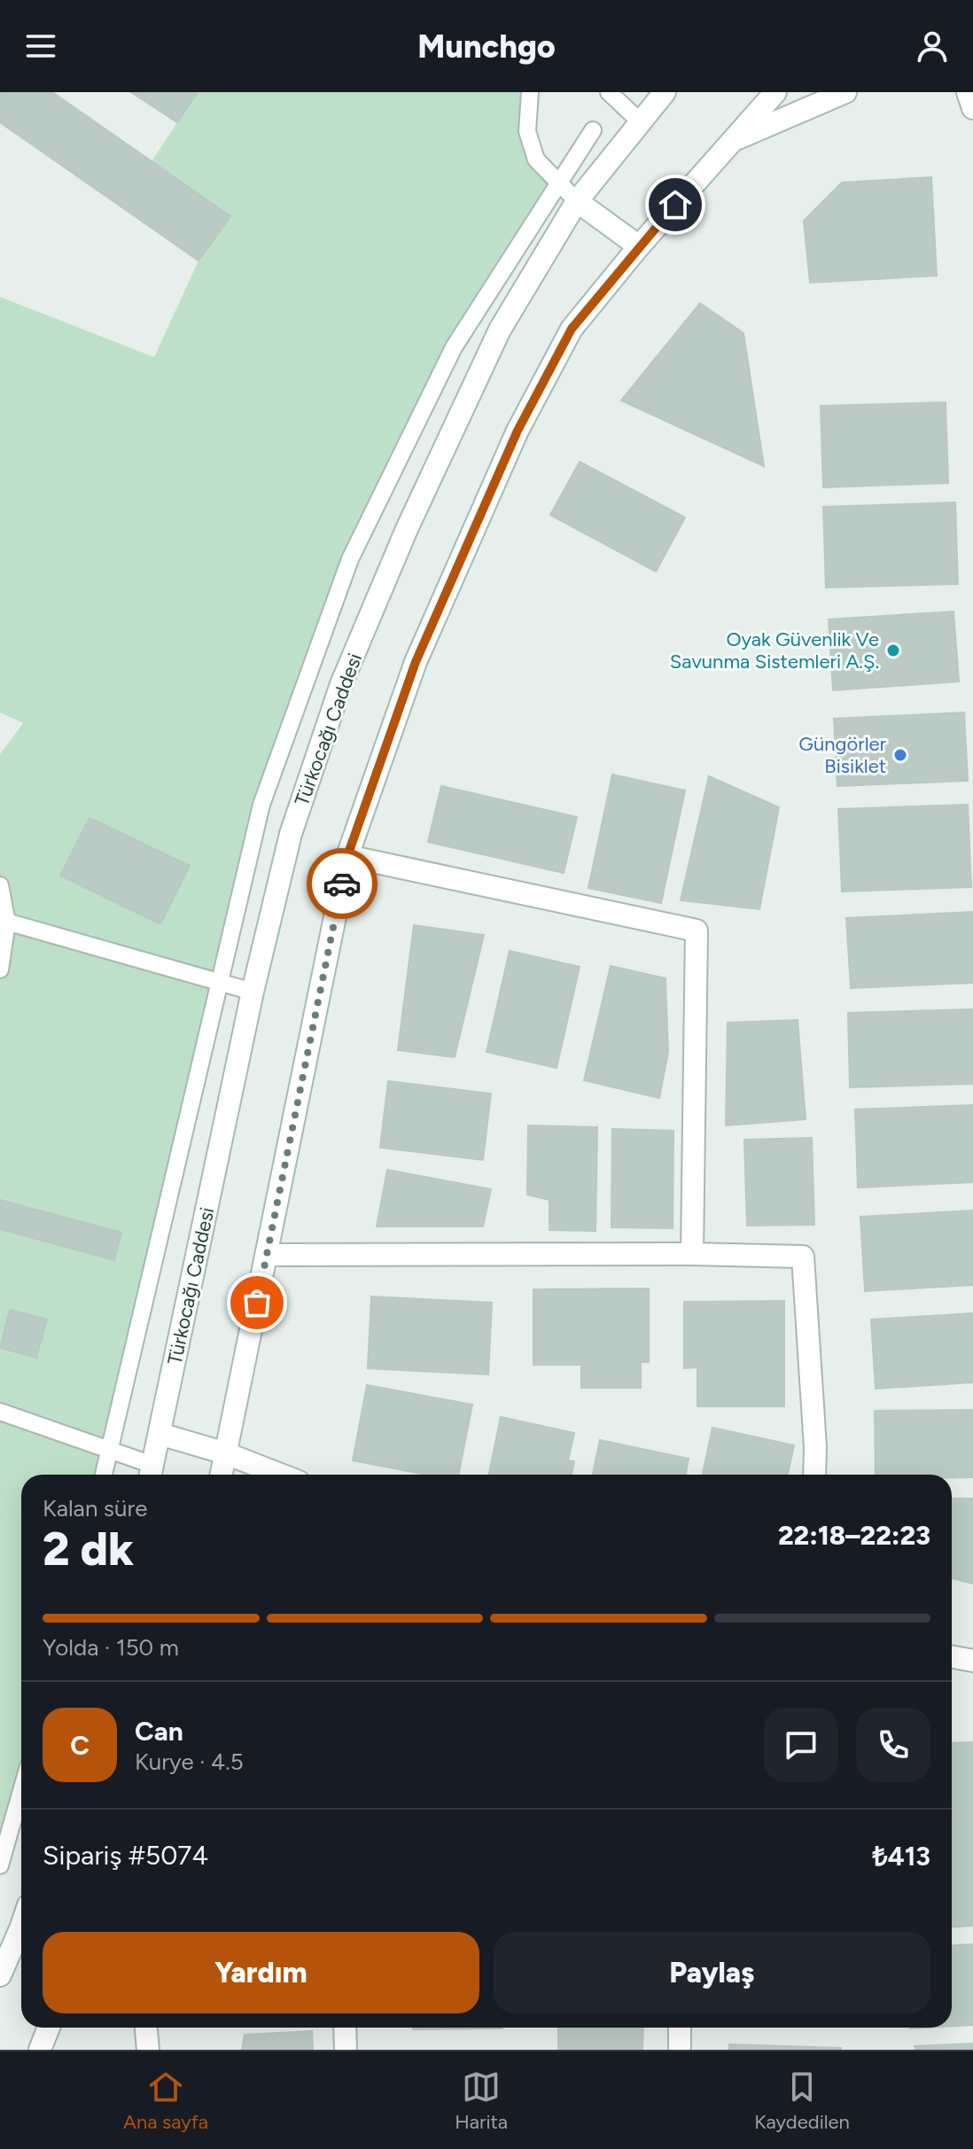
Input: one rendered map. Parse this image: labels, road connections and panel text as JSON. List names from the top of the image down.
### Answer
{
  "streets": {
    "main road": ["Türkocağı Caddesi"]
  },
  "places": ["Oyak Güvenlik Ve Savunma Sistemleri A.Ş.", "Güngörler Bisiklet"],
  "page": {
    "header": "Munchgo",
    "heading": ["2 dk", "Kalan süre", "22:18–22:23"],
    "panel": [
      "Can",
      "Kurye · 4.5",
      "Sipariş #5074",
      "₺413"
    ],
    "bar": "Yolda · 150 m",
    "round": "C",
    "buttons": ["Yardım", "Paylaş"],
    "tabs": ["Ana sayfa", "Harita", "Kaydedilen"]
  }
}
